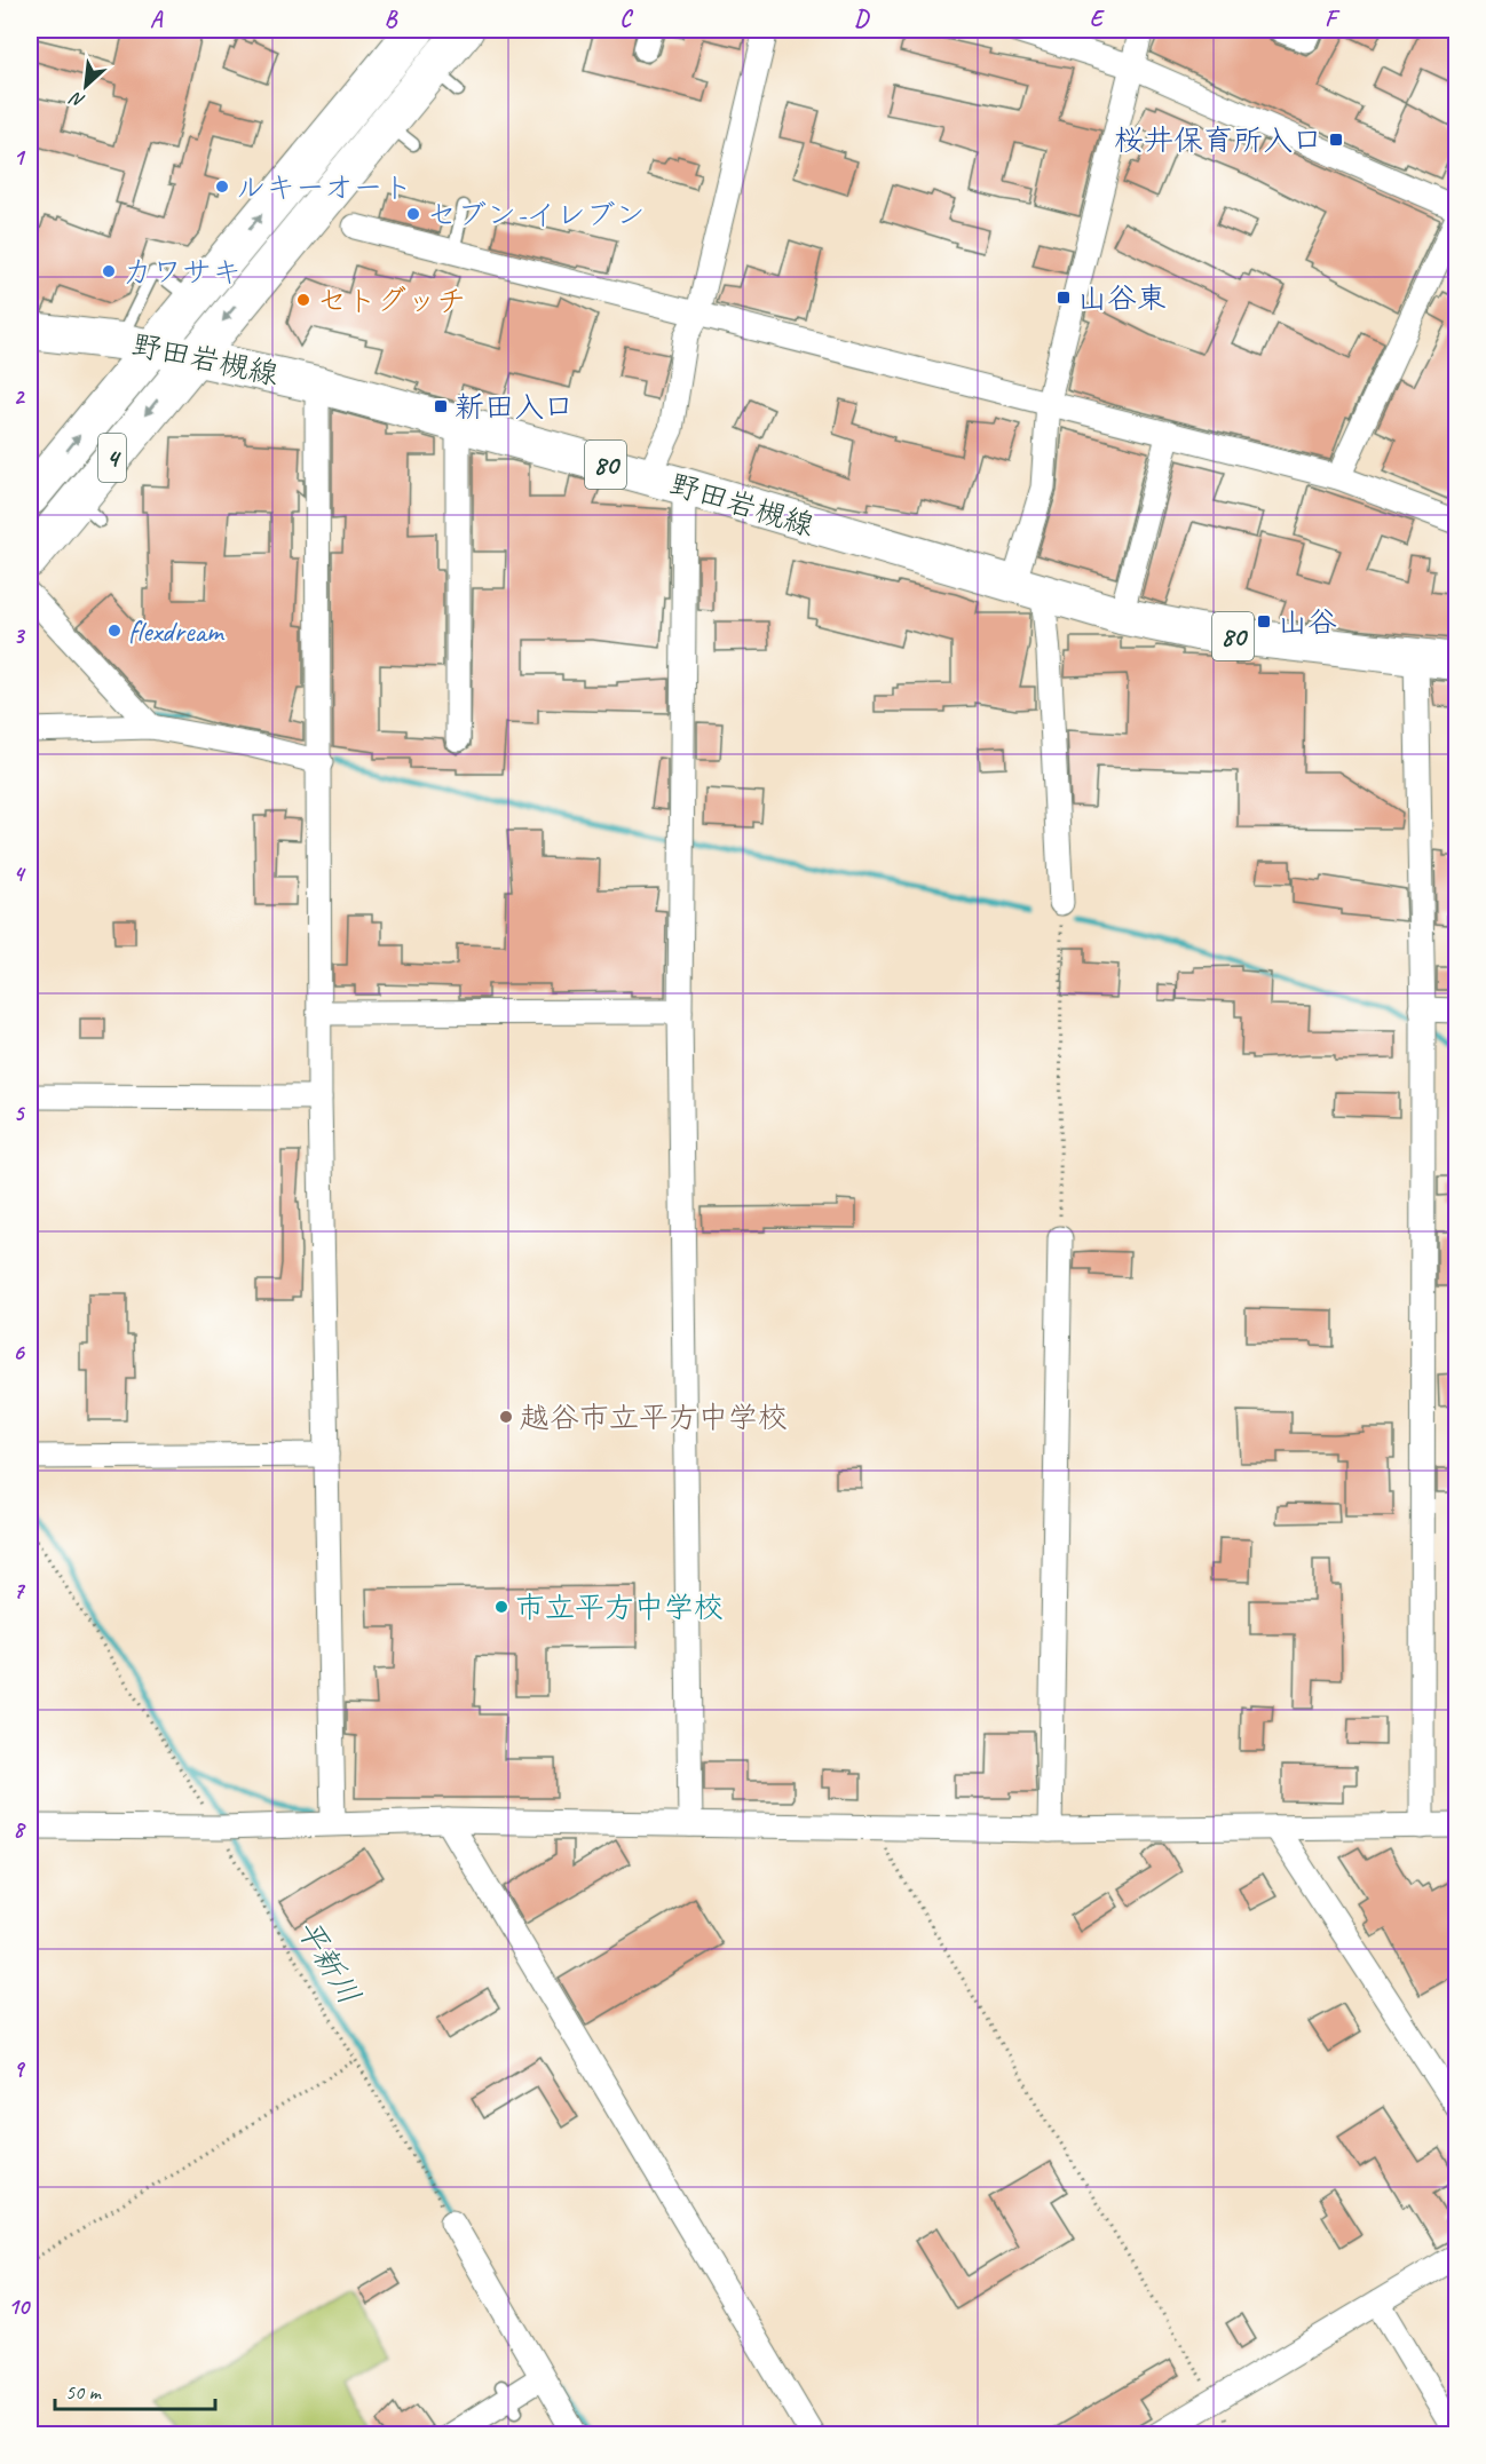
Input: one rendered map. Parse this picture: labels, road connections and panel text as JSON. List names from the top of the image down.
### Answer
{
  "streets": {
    "highway": ["4"],
    "main road": ["野田岩槻線", "80"]
  },
  "crossings": [
    ["野田岩槻線", "4"]
  ],
  "water": ["平新川"],
  "places": {
    "transit": [
      "桜井保育所入口",
      "山谷東",
      "新田入口",
      "山谷"
    ],
    "other": [
      "ルキーオート",
      "セブン-イレブン",
      "カワサキ",
      "セトグッチ",
      "flexdream",
      "越谷市立平方中学校",
      "市立平方中学校"
    ]
  },
  "scale_bar": "50 m",
  "north": "bottom left",
  "grid": {
    "columns": [
      "A",
      "B",
      "C",
      "D",
      "E",
      "F"
    ],
    "rows": [
      "1",
      "2",
      "3",
      "4",
      "5",
      "6",
      "7",
      "8",
      "9",
      "10"
    ]
  }
}
